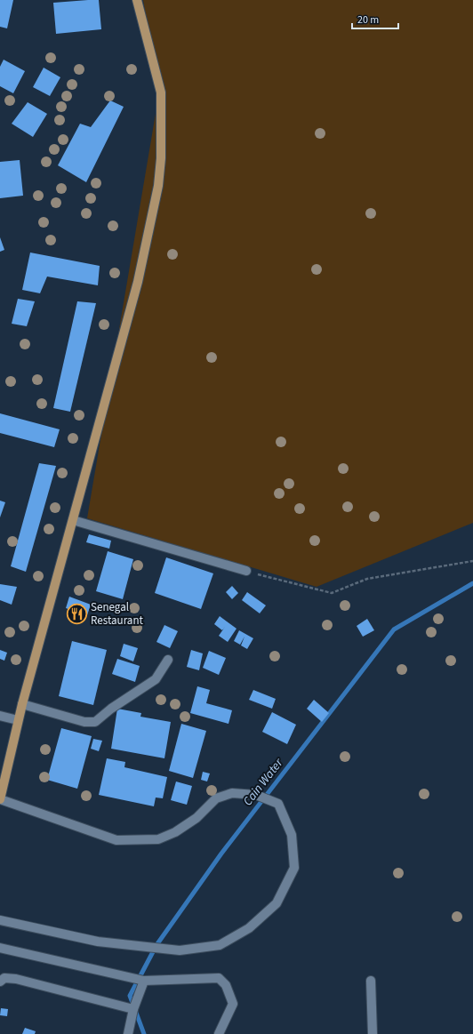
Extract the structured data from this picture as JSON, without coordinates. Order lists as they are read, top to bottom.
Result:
{
  "water": ["Cain Water"],
  "places": {
    "restaurant": ["Senegal Restaurant"]
  },
  "scale_bar": "20 m"
}
